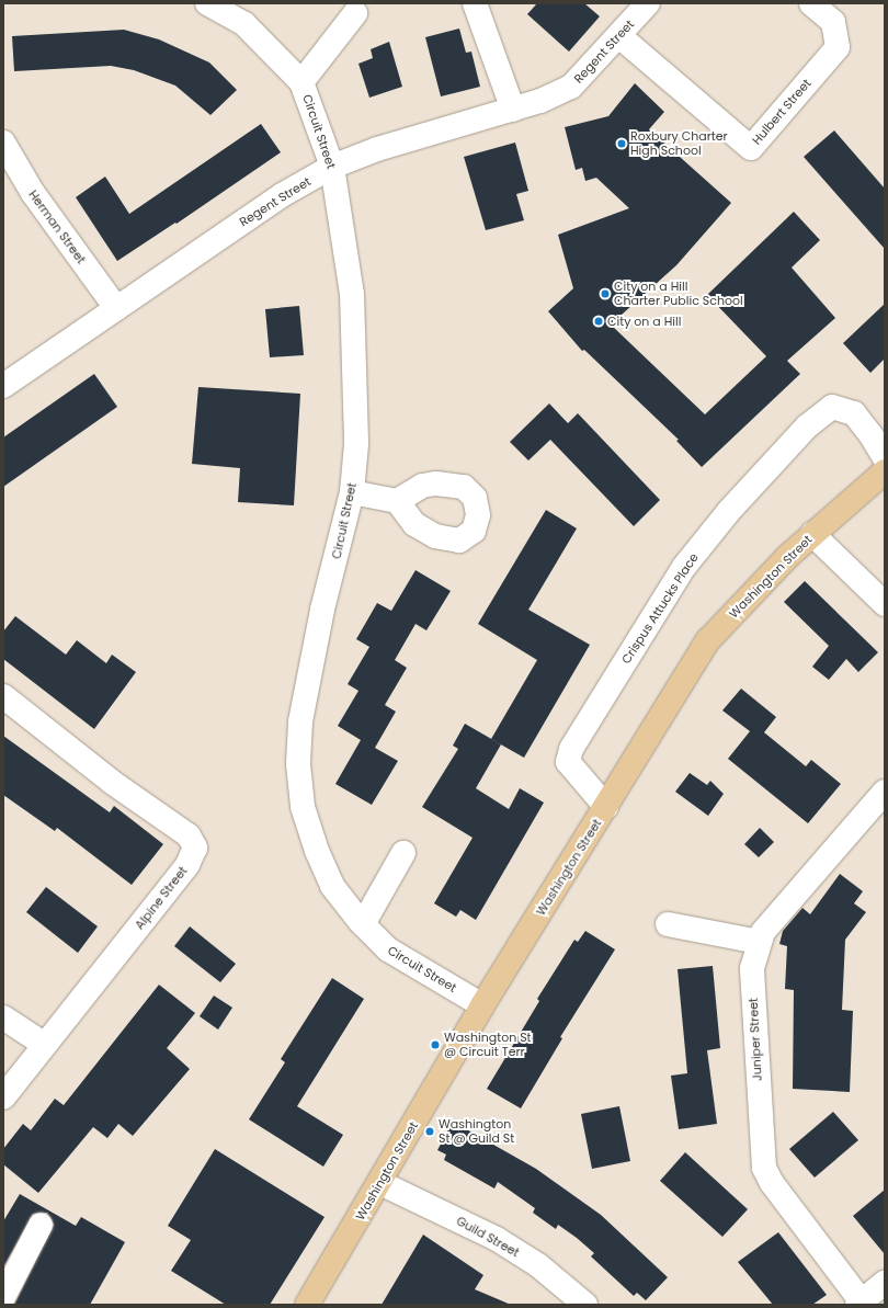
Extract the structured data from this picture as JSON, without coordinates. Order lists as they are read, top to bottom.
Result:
{
  "streets": {
    "main road": ["Washington Street"],
    "street": [
      "Regent Street",
      "Hulbert Street",
      "Circuit Street",
      "Herman Street",
      "Crispus Attucks Place",
      "Alpine Street",
      "Juniper Street",
      "Guild Street"
    ]
  },
  "crossings": [
    ["Regent Street", "Hulbert Street"],
    ["Regent Street", "Circuit Street"],
    ["Regent Street", "Herman Street"],
    ["Circuit Street", "Washington Street"],
    ["Washington Street", "Crispus Attucks Place"],
    ["Washington Street", "Guild Street"]
  ],
  "places": [
    "Roxbury Charter High School",
    "City on a Hill Charter Public School",
    "City on a Hill",
    "Washington St @ Circuit Terr",
    "Washington St @ Guild St"
  ]
}
